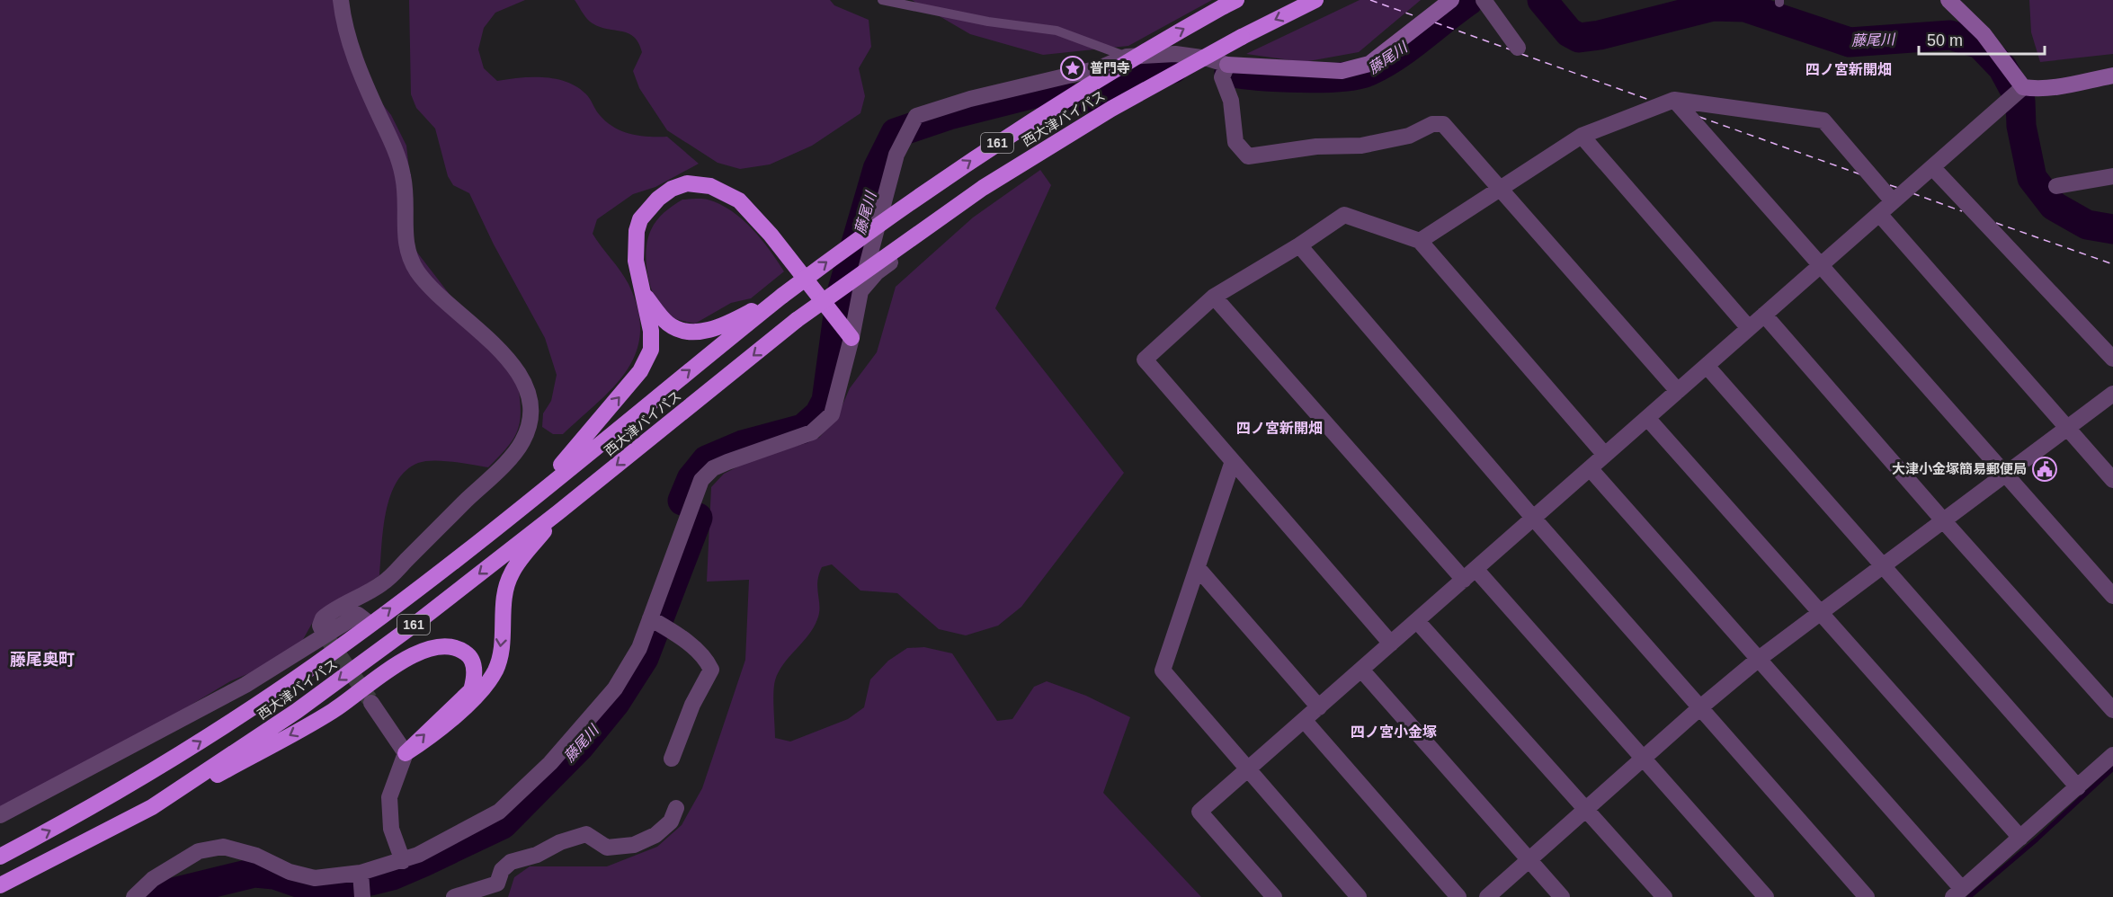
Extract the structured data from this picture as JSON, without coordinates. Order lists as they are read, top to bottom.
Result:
{
  "streets": {
    "highway": ["西大津バイパス", "161"]
  },
  "districts": [
    "四ノ宮新開畑",
    "四ノ宮新開畑",
    "藤尾奥町",
    "四ノ宮小金塚"
  ],
  "water": ["藤尾川"],
  "places": {
    "place": ["普門寺"],
    "public building": ["大津小金塚簡易郵便局"]
  },
  "scale_bar": "50 m"
}
